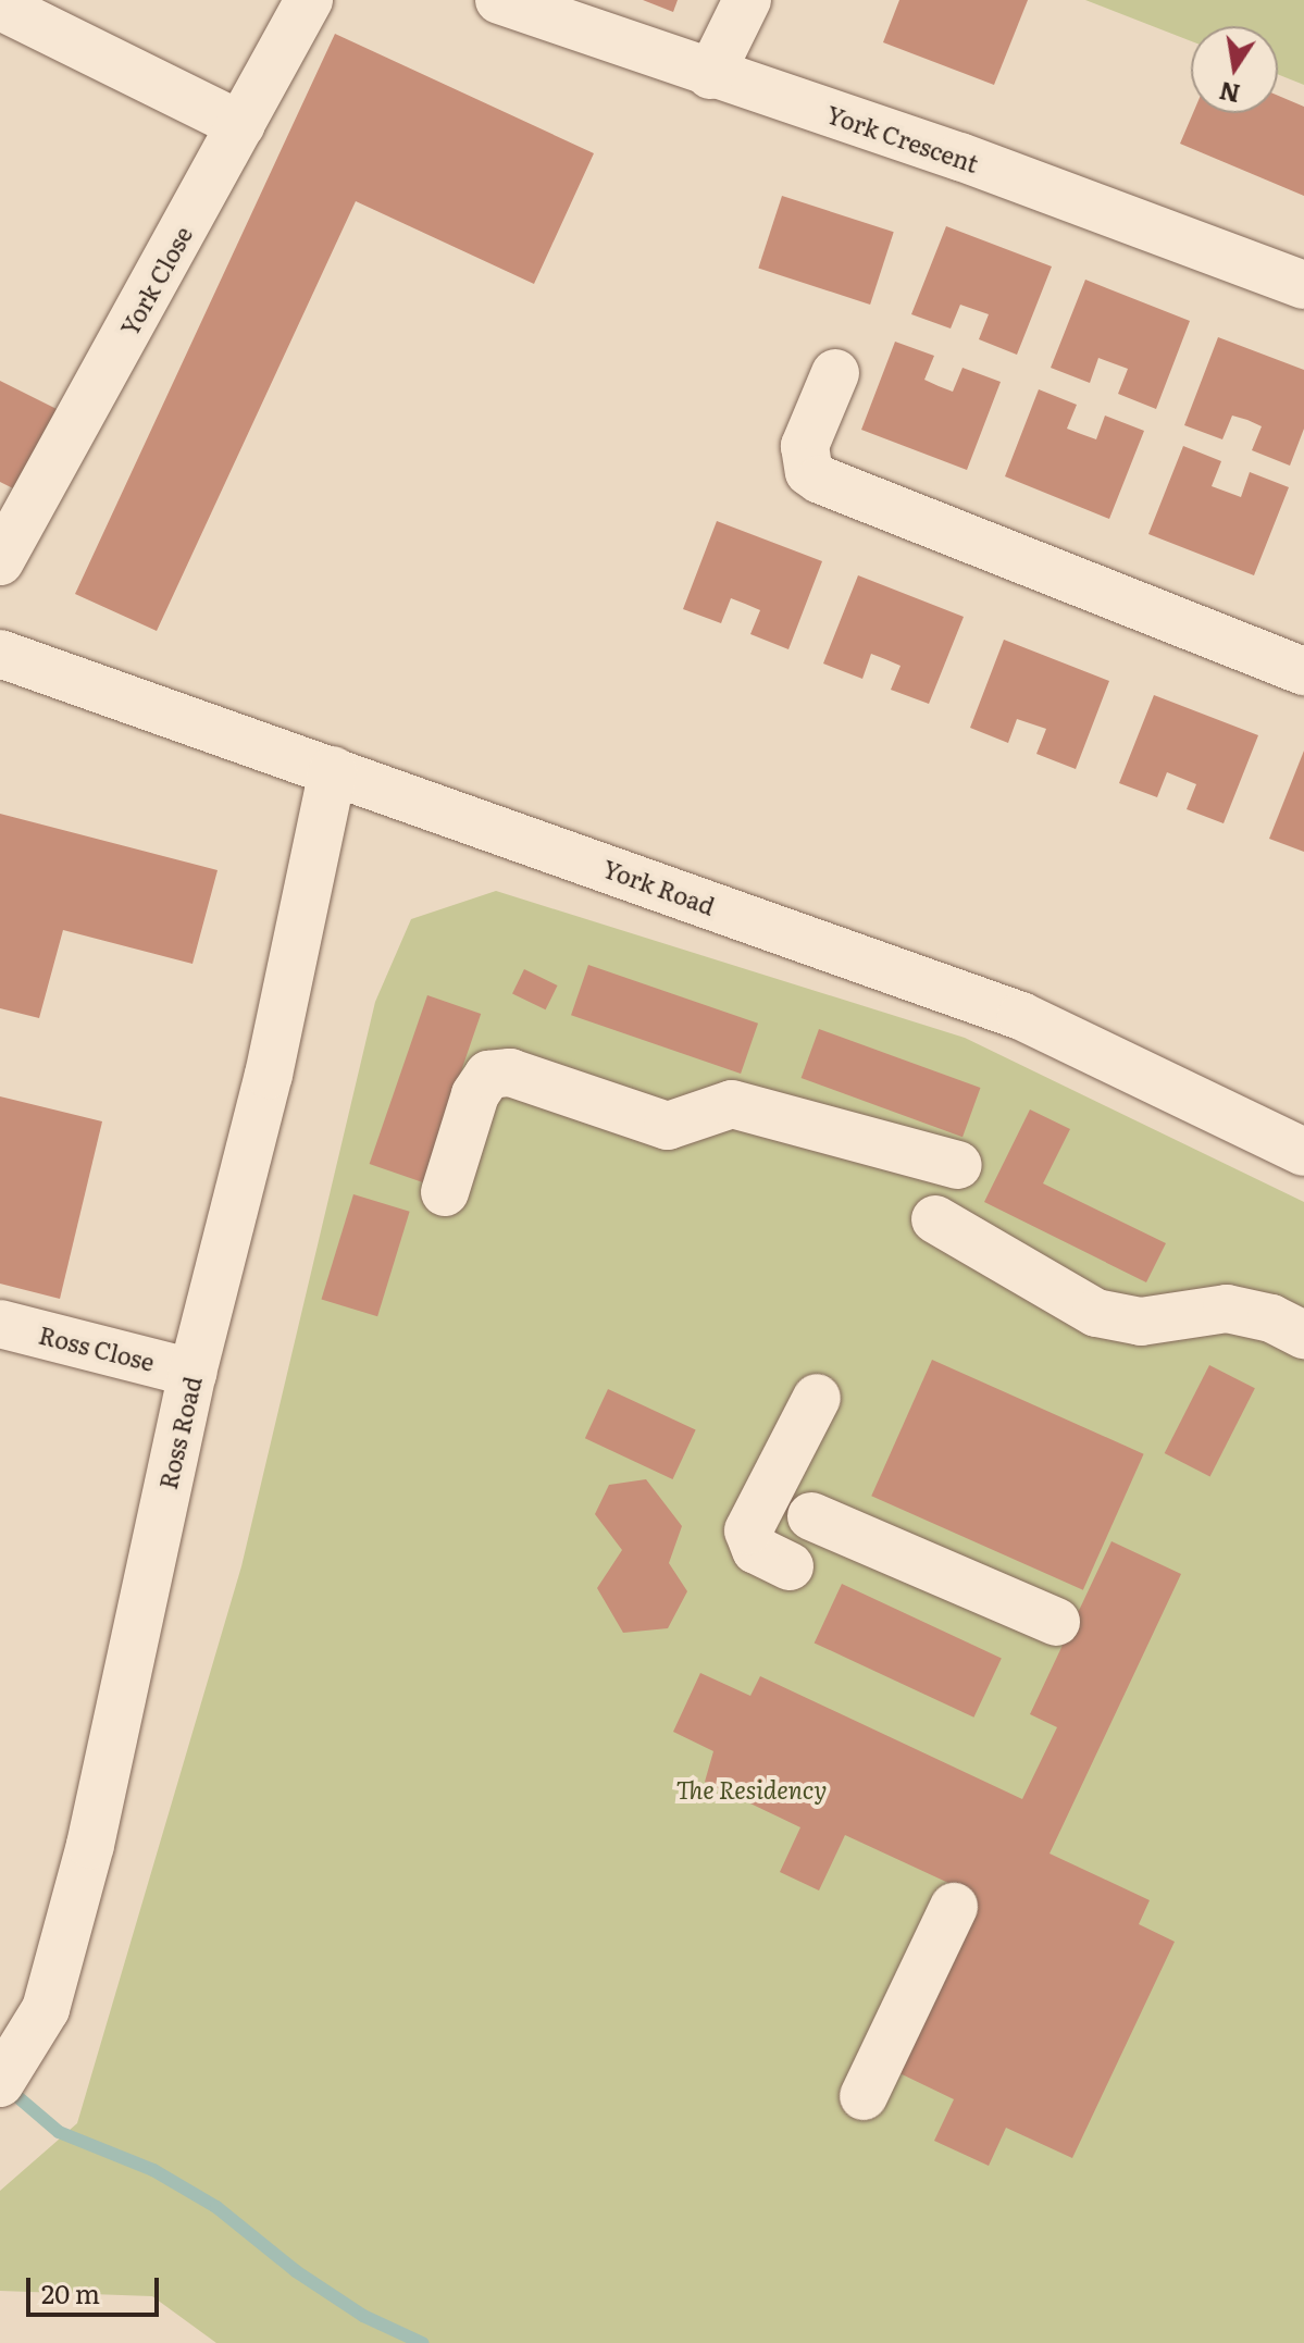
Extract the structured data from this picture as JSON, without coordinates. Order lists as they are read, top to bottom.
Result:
{
  "streets": {
    "street": [
      "York Crescent",
      "York Close",
      "York Road",
      "Ross Close",
      "Ross Road"
    ]
  },
  "crossings": [
    ["York Road", "Ross Road"],
    ["Ross Close", "Ross Road"]
  ],
  "parks": ["The Residency"],
  "scale_bar": "20 m",
  "north": "bottom"
}
